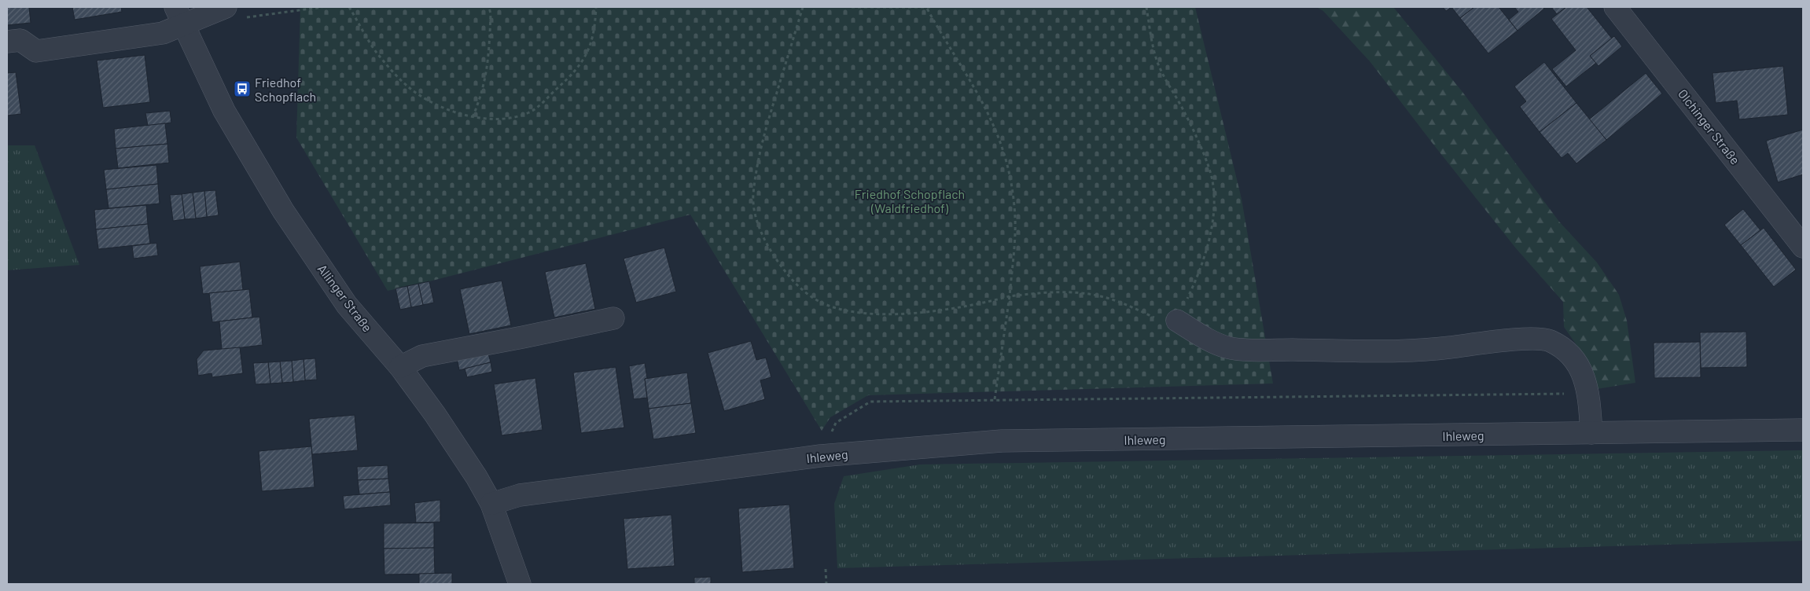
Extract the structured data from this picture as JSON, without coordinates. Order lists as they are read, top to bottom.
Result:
{
  "streets": {
    "street": ["Olchinger Straße", "Allinger Straße", "Ihleweg"]
  },
  "crossings": [
    ["Allinger Straße", "Ihleweg"]
  ],
  "parks": ["Friedhof Schopflach (Waldfriedhof)"],
  "places": {
    "bus stop": ["Friedhof Schopflach"]
  }
}
